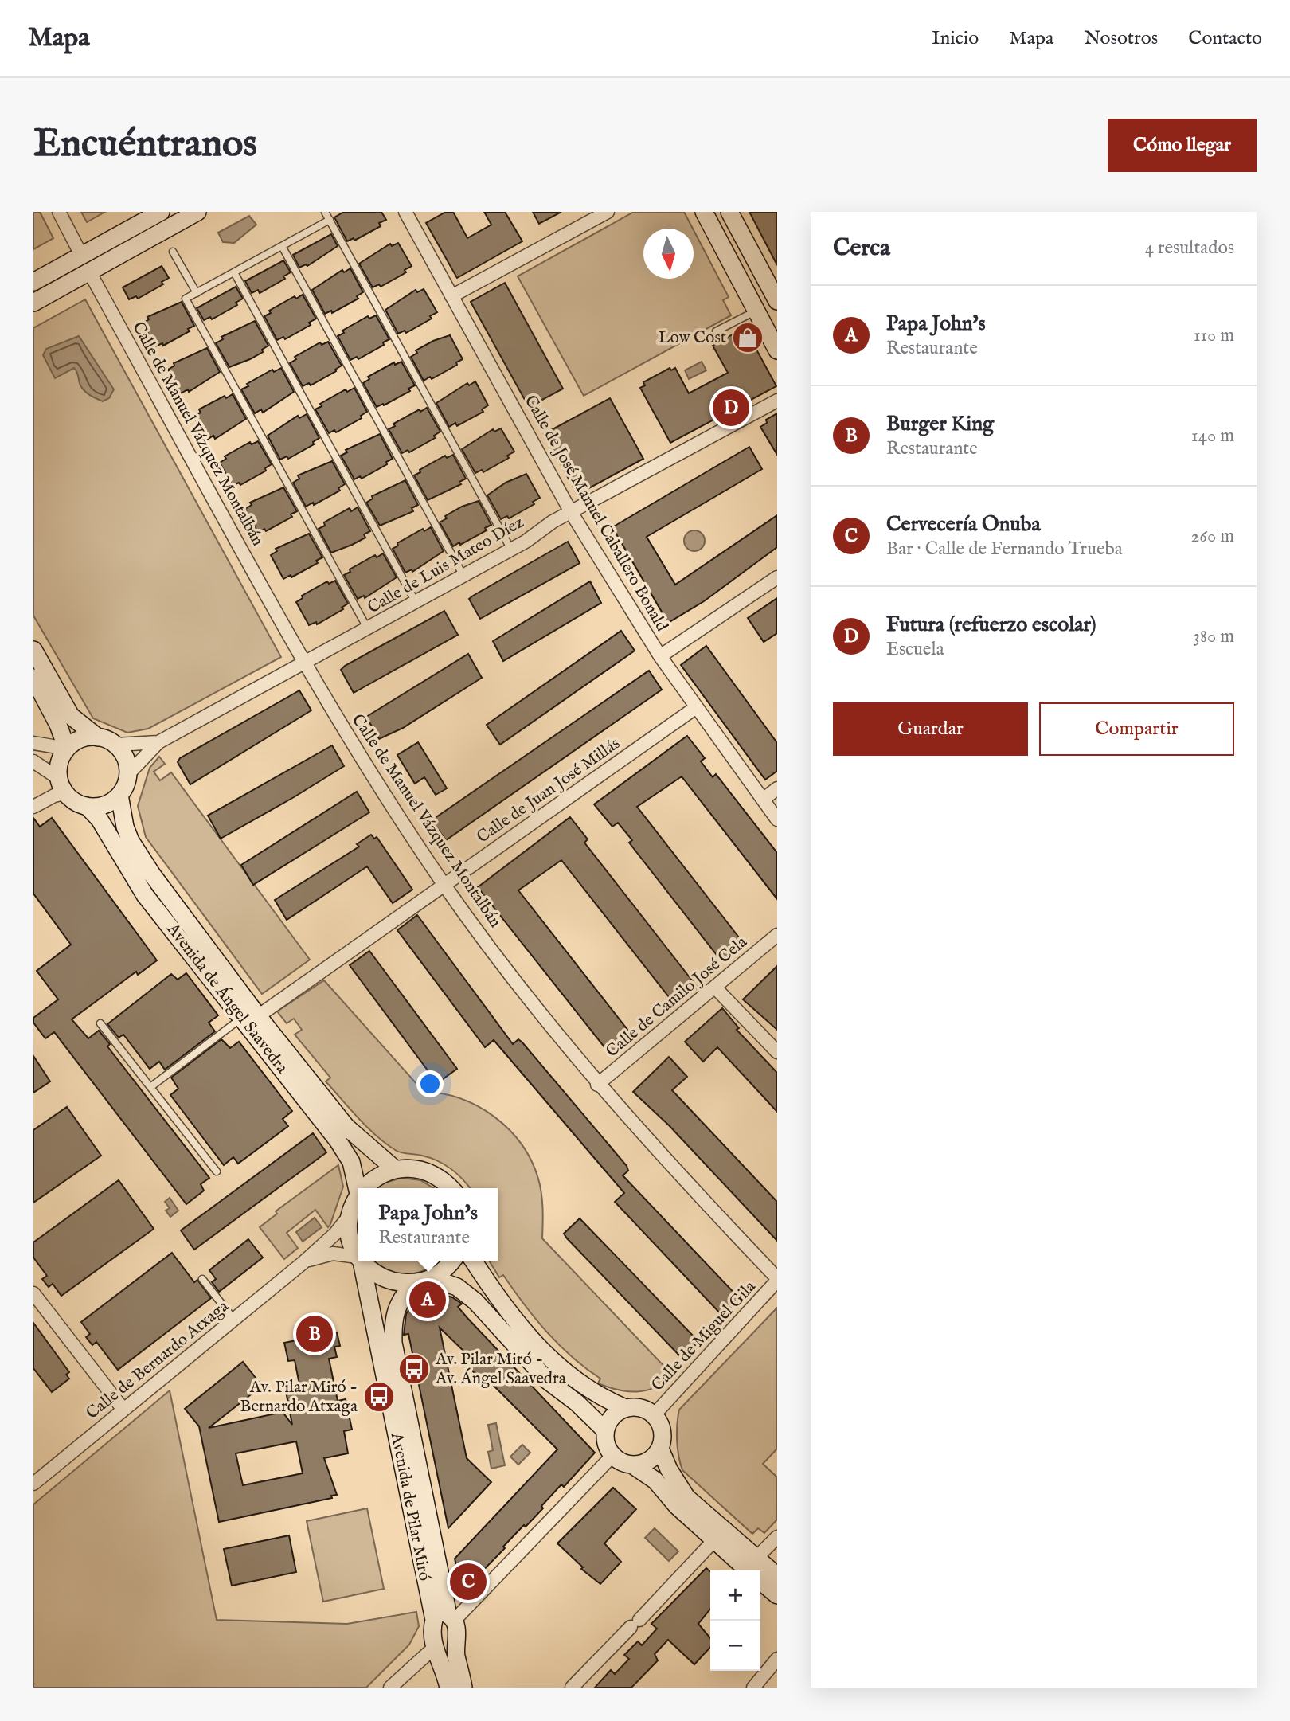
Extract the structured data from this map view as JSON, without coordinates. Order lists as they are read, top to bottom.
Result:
{
  "streets": {
    "street": [
      "Calle de Manuel Vázquez Montalbán",
      "Calle de José Manuel Caballero Bonald",
      "Calle de Luis Mateo Díez",
      "Calle de Juan José Millás",
      "Calle de Camilo José Cela",
      "Avenida de Ángel Saavedra",
      "Calle de Miguel Gila",
      "Calle de Bernardo Atxaga",
      "Avenida de Pilar Miró"
    ]
  },
  "crossings": [
    ["Calle de Manuel Vázquez Montalbán", "Calle de Luis Mateo Díez"],
    ["Calle de Manuel Vázquez Montalbán", "Calle de Juan José Millás"],
    ["Calle de Manuel Vázquez Montalbán", "Calle de Camilo José Cela"],
    ["Calle de Manuel Vázquez Montalbán", "Calle de Miguel Gila"],
    ["Calle de José Manuel Caballero Bonald", "Calle de Luis Mateo Díez"],
    ["Calle de José Manuel Caballero Bonald", "Calle de Juan José Millás"],
    ["Calle de Luis Mateo Díez", "Avenida de Ángel Saavedra"],
    ["Calle de Juan José Millás", "Avenida de Ángel Saavedra"],
    ["Calle de Bernardo Atxaga", "Avenida de Pilar Miró"]
  ],
  "places": {
    "shop": ["Low Cost"],
    "bus stop": ["Av. Pilar Miró - Av. Ángel Saavedra", "Av. Pilar Miró - Bernardo Atxaga"]
  },
  "north": "bottom",
  "page": {
    "header": "Mapa",
    "nav": [
      "Inicio",
      "Mapa",
      "Nosotros",
      "Contacto"
    ],
    "buttons": [
      "Cómo llegar",
      ["Guardar", "Compartir"]
    ],
    "title": "Encuéntranos",
    "heading": ["Cerca", "4 resultados"],
    "list": [
      {
        "mark": "A",
        "name": "Papa John's",
        "note": "Restaurante",
        "value": "110 m"
      },
      {
        "mark": "B",
        "name": "Burger King",
        "note": "Restaurante",
        "value": "140 m"
      },
      {
        "mark": "C",
        "name": "Cervecería Onuba",
        "note": "Bar · Calle de Fernando Trueba",
        "value": "260 m"
      },
      {
        "mark": "D",
        "name": "Futura (refuerzo escolar)",
        "note": "Escuela",
        "value": "380 m"
      }
    ],
    "pins": [
      "D",
      "A",
      "B",
      "C"
    ],
    "popup": ["Papa John's", "Restaurante"],
    "map_buttons": ["+", "−"]
  }
}
